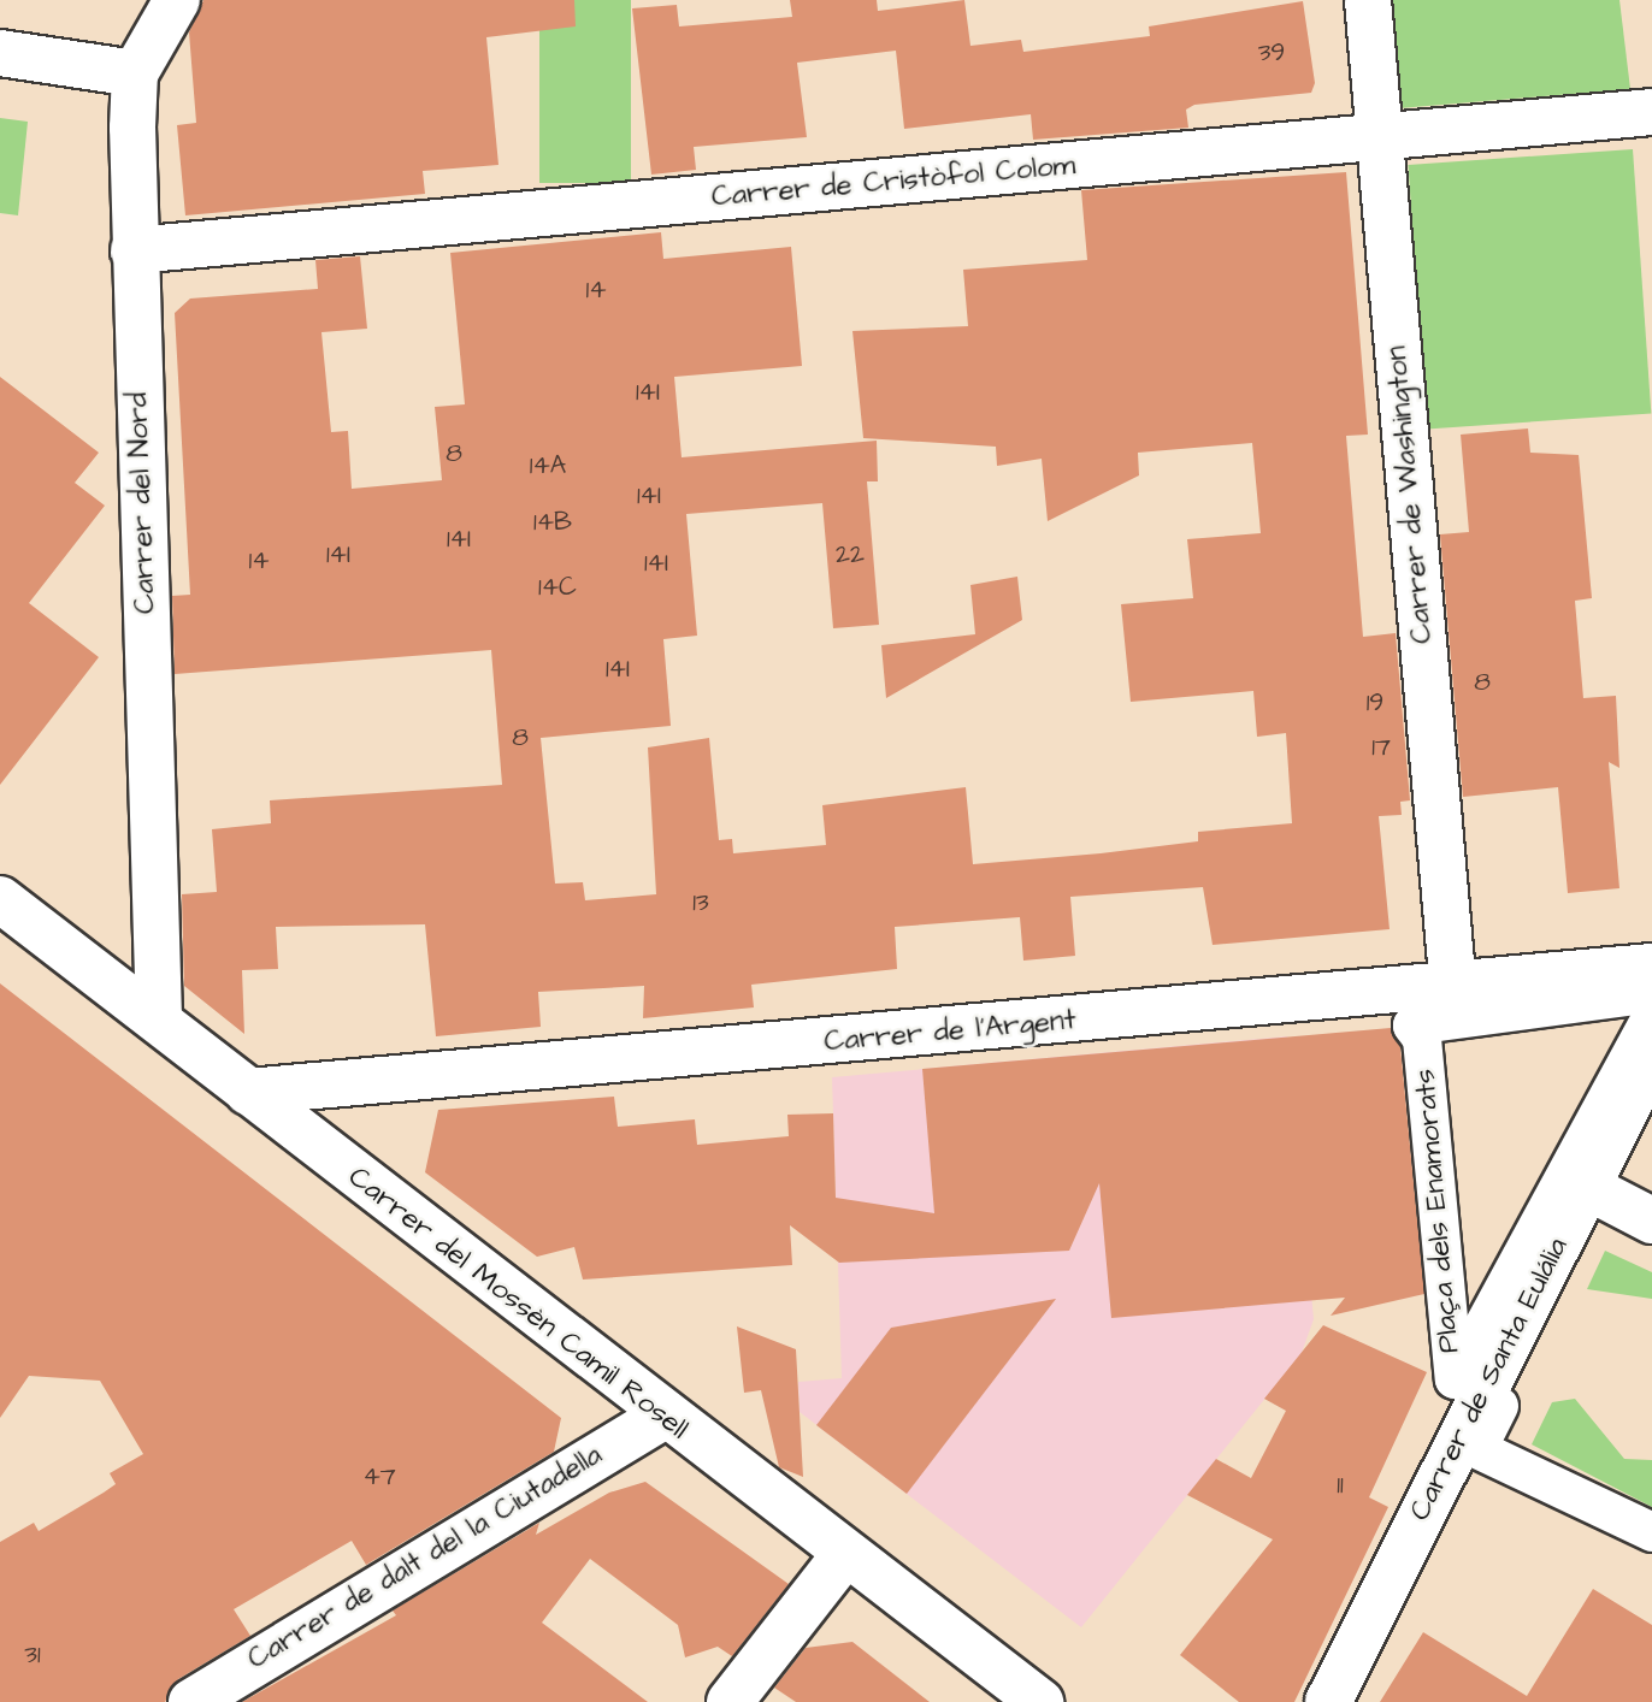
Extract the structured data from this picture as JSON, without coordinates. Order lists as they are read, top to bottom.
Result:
{
  "streets": {
    "street": [
      "Carrer de Cristòfol Colom",
      "Carrer de Washington",
      "Carrer del Nord",
      "Carrer de l'Argent",
      "Plaça dels Enamorats",
      "Carrer del Mossèn Camil Rosell",
      "Carrer de Santa Eulália",
      "Carrer de dalt del la Ciutadella"
    ]
  },
  "crossings": [
    ["Carrer de Cristòfol Colom", "Carrer de Washington"],
    ["Carrer de Cristòfol Colom", "Carrer del Nord"],
    ["Carrer de Washington", "Carrer de l'Argent"],
    ["Carrer del Nord", "Carrer del Mossèn Camil Rosell"],
    ["Carrer de l'Argent", "Carrer del Mossèn Camil Rosell"],
    ["Carrer del Mossèn Camil Rosell", "Carrer de dalt del la Ciutadella"]
  ],
  "house_numbers": [
    "39",
    "14",
    "14I",
    "8",
    "14A",
    "14I",
    "14B",
    "14I",
    "14I",
    "22",
    "14",
    "14I",
    "14C",
    "14I",
    "8",
    "19",
    "8",
    "17",
    "13",
    "47",
    "11",
    "31"
  ]
}
